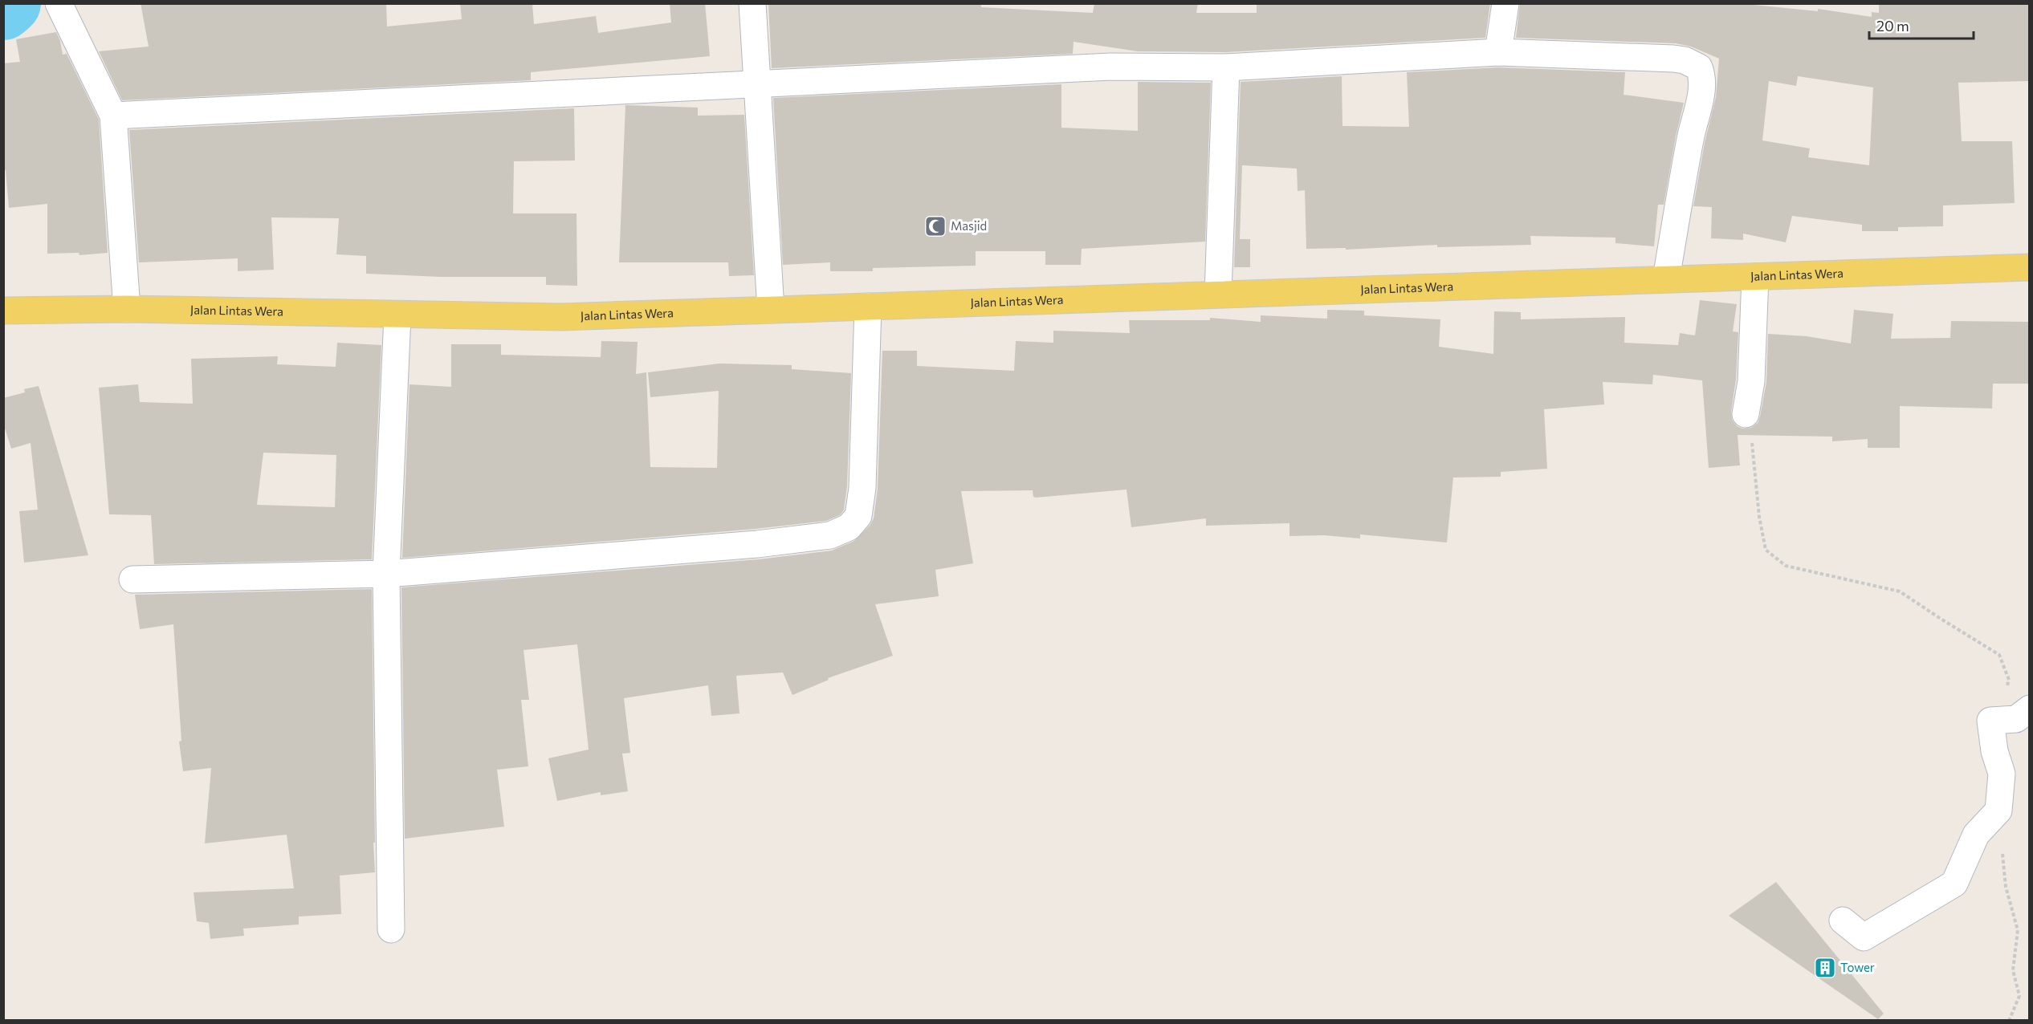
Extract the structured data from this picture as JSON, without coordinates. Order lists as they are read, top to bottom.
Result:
{
  "streets": {
    "main road": ["Jalan Lintas Wera"]
  },
  "places": {
    "mosque": ["Masjid"],
    "building": ["Tower"]
  },
  "scale_bar": "20 m"
}
